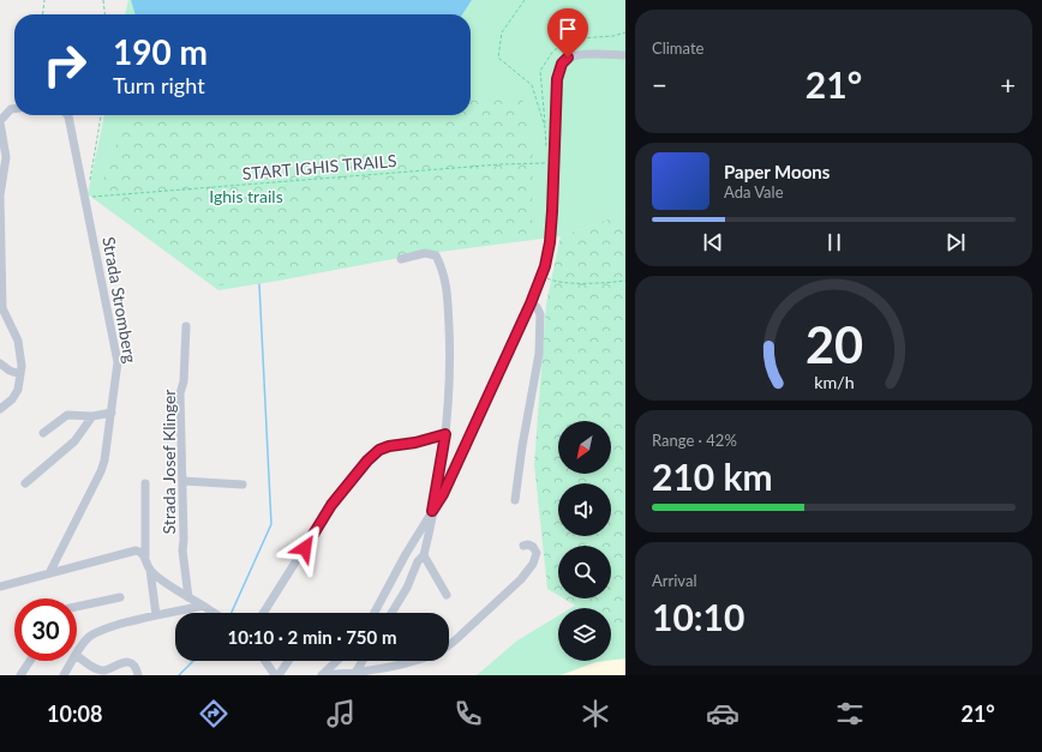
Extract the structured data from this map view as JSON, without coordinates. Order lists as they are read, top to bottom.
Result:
{
  "streets": {
    "street": ["Strada Stromberg", "Strada Josef Klinger"],
    "path": ["START IGHIS TRAILS"]
  },
  "parks": ["Ighis trails"],
  "north": "bottom left",
  "page": {
    "tile": [
      "Climate",
      ["Range · 42%", "210 km"],
      ["Arrival", "10:10"]
    ],
    "turn": ["190 m", "Turn right"],
    "heat": ["−", "21°", "+"],
    "song": ["Paper Moons", "Ada Vale"],
    "limit": "30",
    "trip": "10:10 · 2 min · 750 m",
    "tabs": ["10:08", "21°"],
    "gauge": ["20", "km/h"]
  }
}
